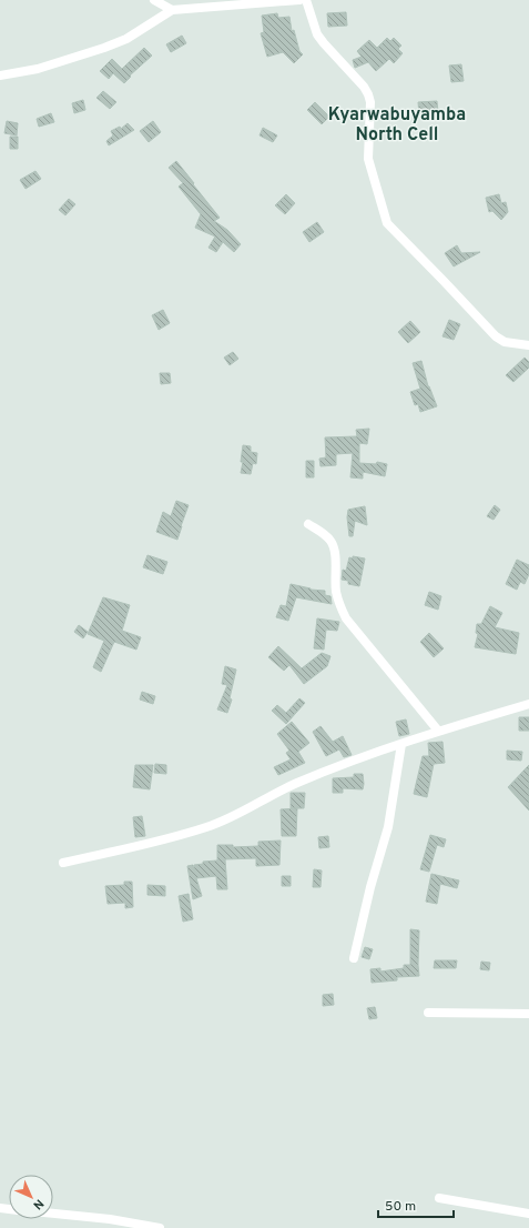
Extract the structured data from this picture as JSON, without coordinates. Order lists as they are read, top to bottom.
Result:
{
  "districts": ["Kyarwabuyamba North Cell"],
  "scale_bar": "50 m",
  "north": "bottom right"
}
